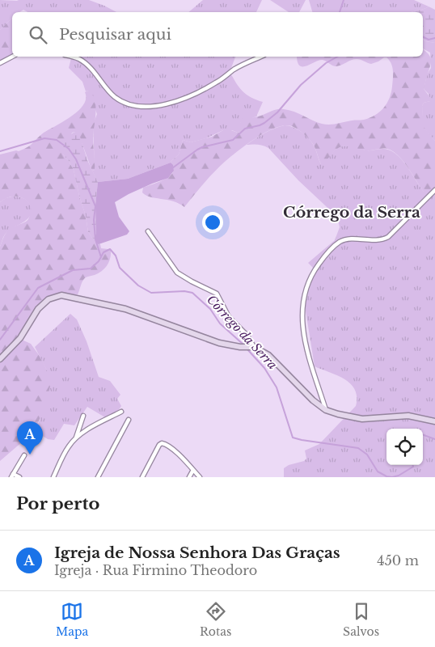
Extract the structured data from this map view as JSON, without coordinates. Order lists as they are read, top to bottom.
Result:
{
  "districts": ["Córrego da Serra"],
  "water": ["Córrego da Serra"],
  "page": {
    "search": "Pesquisar aqui",
    "pins": "A",
    "heading": "Por perto",
    "list": [
      {
        "mark": "A",
        "name": "Igreja de Nossa Senhora Das Graças",
        "note": "Igreja · Rua Firmino Theodoro",
        "value": "450 m"
      }
    ],
    "nav": ["Mapa", "Rotas", "Salvos"]
  }
}
